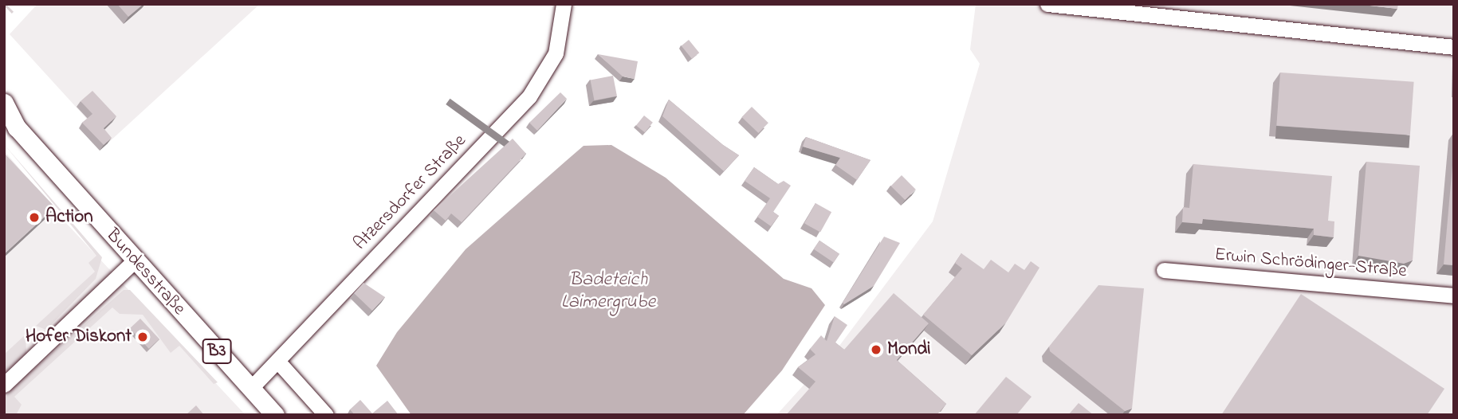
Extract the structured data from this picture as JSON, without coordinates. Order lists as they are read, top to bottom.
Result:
{
  "streets": {
    "main road": ["Bundesstraße", "B3"],
    "street": ["Atzersdorfer Straße", "Erwin Schrödinger-Straße"]
  },
  "crossings": [
    ["Atzersdorfer Straße", "Bundesstraße"],
    ["Bundesstraße", "B3"]
  ],
  "water": ["Badeteich Laimergrube"],
  "places": ["Action", "Hofer Diskont", "Mondi"]
}
